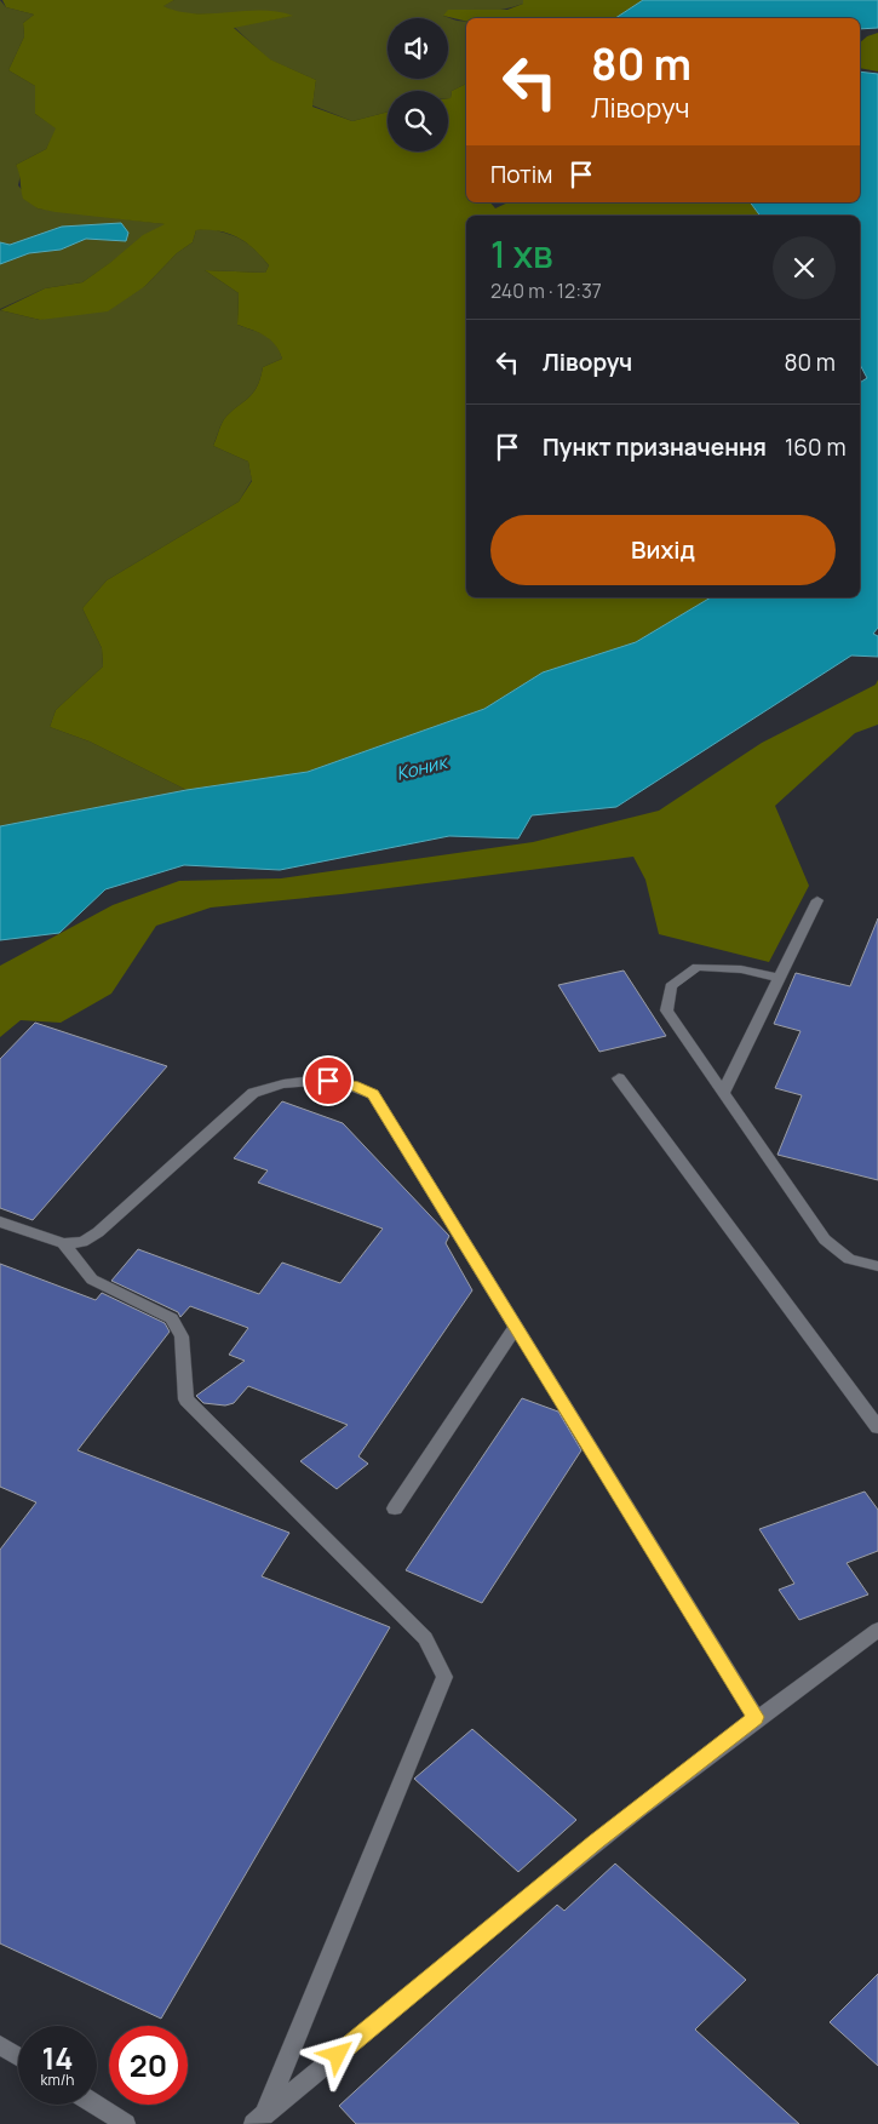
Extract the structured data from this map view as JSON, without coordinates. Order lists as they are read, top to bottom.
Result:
{
  "water": ["Коник"],
  "page": {
    "turn": ["80 m", "Ліворуч"],
    "then": "Потім",
    "heading": ["1 хв", "240 m · 12:37"],
    "list": [
      {
        "name": "Ліворуч",
        "value": "80 m"
      },
      {
        "name": "Пункт призначення",
        "value": "160 m"
      }
    ],
    "buttons": "Вихід",
    "speed": "14 km/h",
    "limit": "20"
  }
}
